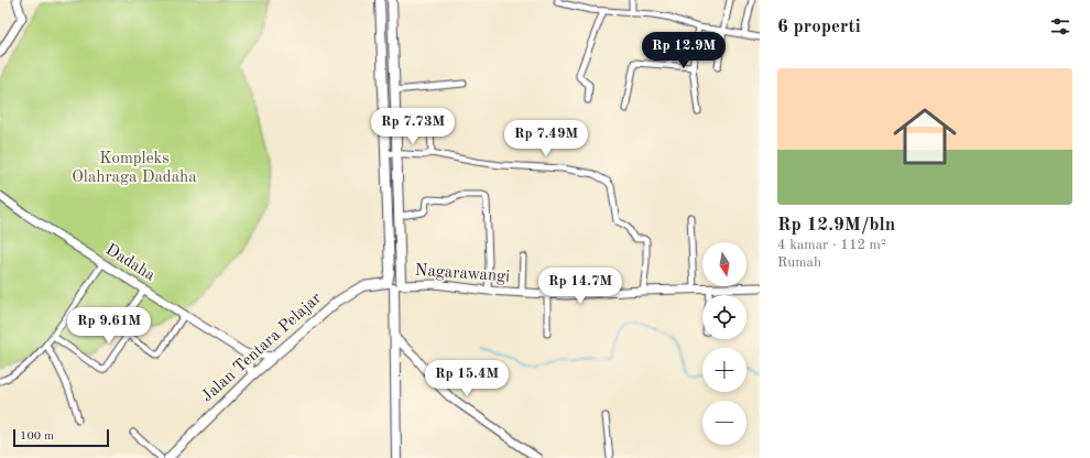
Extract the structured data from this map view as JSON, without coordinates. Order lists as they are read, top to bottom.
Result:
{
  "streets": {
    "main road": ["Jalan Tentara Pelajar"],
    "street": ["Dadaha", "Nagarawangi"]
  },
  "crossings": [
    ["Dadaha", "Jalan Tentara Pelajar"],
    ["Nagarawangi", "Jalan Tentara Pelajar"]
  ],
  "parks": ["Kompleks Olahraga Dadaha"],
  "scale_bar": "100 m",
  "north": "bottom",
  "page": {
    "heading": "6 properti",
    "price": [
      "Rp 12.9M",
      "Rp 7.73M",
      "Rp 7.49M",
      "Rp 14.7M",
      "Rp 9.61M",
      "Rp 15.4M"
    ],
    "list": [
      {
        "name": "Rp 12.9M/bln",
        "note": "4 kamar · 112 m² · Rumah"
      }
    ],
    "map_buttons": ["+", "−"],
    "scale": "100 m"
  }
}
